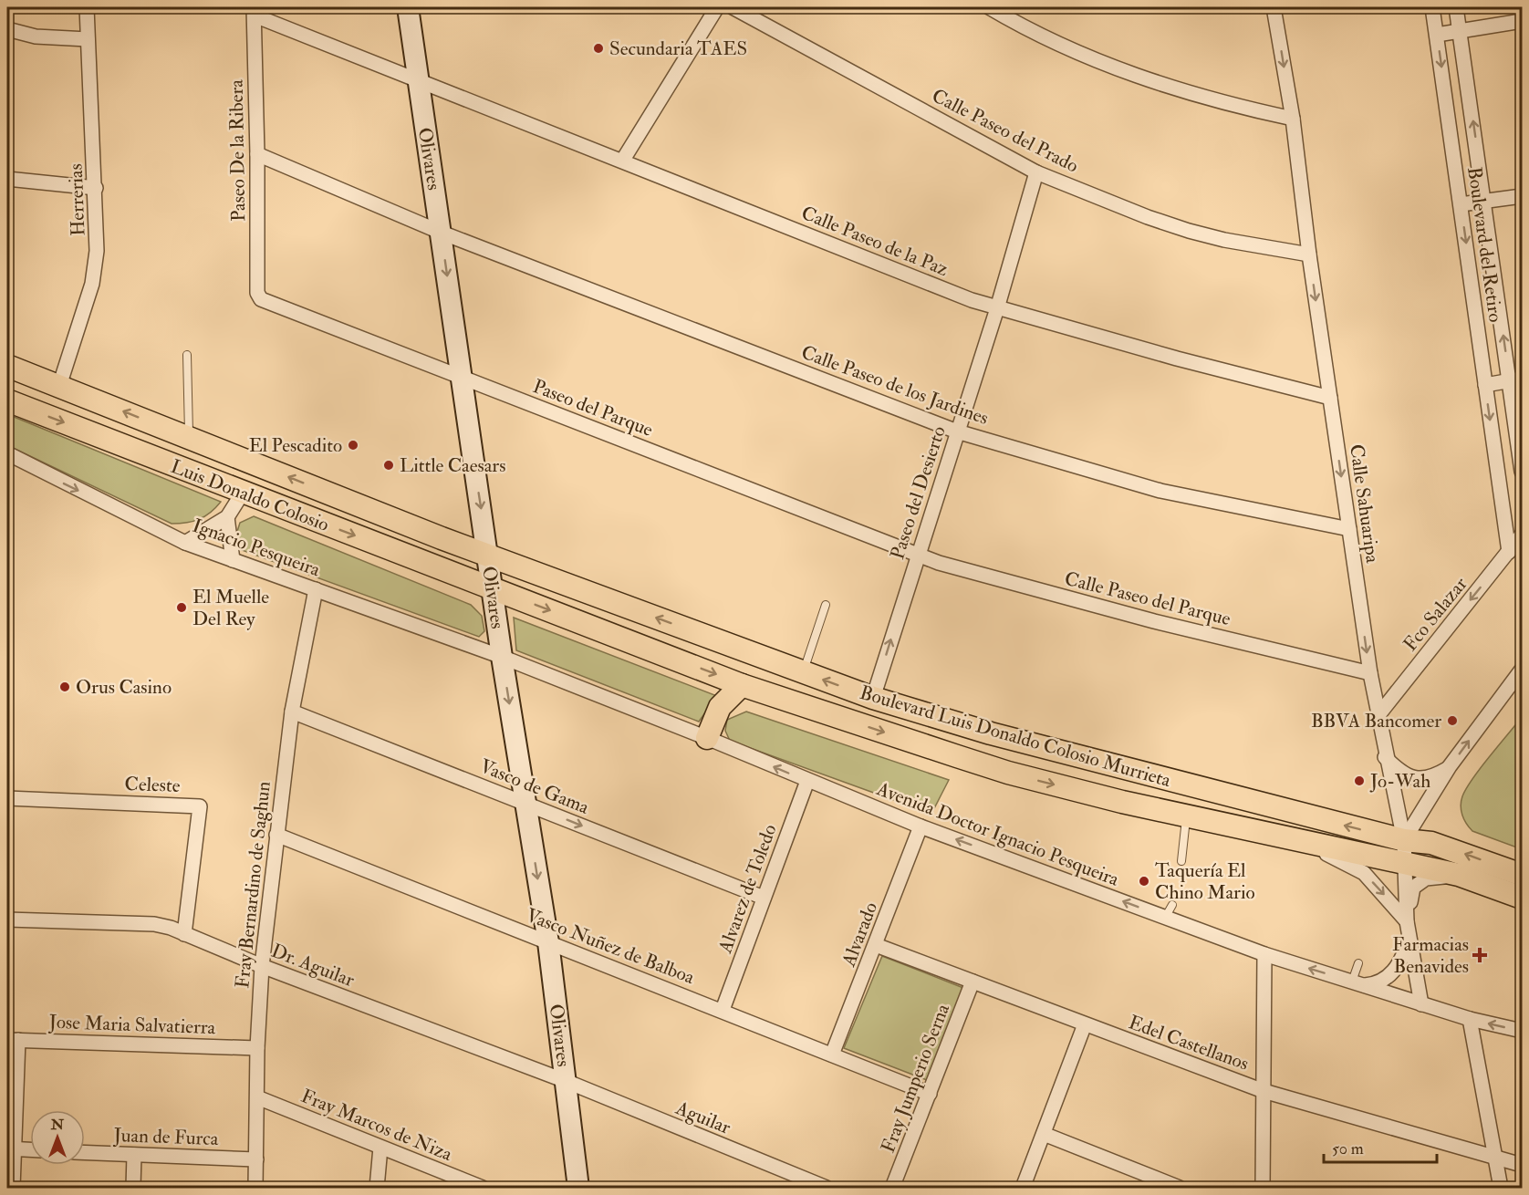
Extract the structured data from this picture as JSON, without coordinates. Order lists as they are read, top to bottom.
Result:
{
  "streets": {
    "main road": ["Olivares", "Luis Donaldo Colosio", "Boulevard Luis Donaldo Colosio Murrieta"],
    "street": [
      "Calle Paseo del Prado",
      "Paseo De la Ribera",
      "Herrerias",
      "Calle Paseo de la Paz",
      "Boulevard del Retiro",
      "Calle Paseo de los Jardines",
      "Paseo del Parque",
      "Paseo del Desierto",
      "Calle Sahuaripa",
      "Ignacio Pesqueira",
      "Calle Paseo del Parque",
      "Fco Salazar",
      "Celeste",
      "Vasco de Gama",
      "Avenida Doctor Ignacio Pesqueira",
      "Fray Bernardino de Saghun",
      "Alvarez de Toledo",
      "Alvarado",
      "Vasco Nuñez de Balboa",
      "Dr. Aguilar",
      "Jose Maria Salvatierra",
      "Edel Castellanos",
      "Fray Jumperio Serna",
      "Aguilar",
      "Fray Marcos de Niza",
      "Juan de Furca"
    ]
  },
  "crossings": [
    ["Calle Paseo del Prado", "Paseo del Desierto"],
    ["Calle Paseo del Prado", "Calle Sahuaripa"],
    ["Paseo De la Ribera", "Calle Paseo de la Paz"],
    ["Paseo De la Ribera", "Calle Paseo de los Jardines"],
    ["Paseo De la Ribera", "Paseo del Parque"],
    ["Olivares", "Calle Paseo de la Paz"],
    ["Olivares", "Calle Paseo de los Jardines"],
    ["Olivares", "Paseo del Parque"],
    ["Olivares", "Luis Donaldo Colosio"],
    ["Olivares", "Ignacio Pesqueira"],
    ["Olivares", "Boulevard Luis Donaldo Colosio Murrieta"],
    ["Olivares", "Vasco de Gama"],
    ["Olivares", "Avenida Doctor Ignacio Pesqueira"],
    ["Olivares", "Vasco Nuñez de Balboa"],
    ["Olivares", "Dr. Aguilar"],
    ["Olivares", "Aguilar"],
    ["Herrerias", "Luis Donaldo Colosio"],
    ["Calle Paseo de la Paz", "Paseo del Desierto"],
    ["Calle Paseo de la Paz", "Calle Sahuaripa"],
    ["Boulevard del Retiro", "Fco Salazar"],
    ["Calle Paseo de los Jardines", "Paseo del Desierto"],
    ["Calle Paseo de los Jardines", "Calle Sahuaripa"],
    ["Paseo del Parque", "Paseo del Desierto"],
    ["Paseo del Parque", "Calle Paseo del Parque"],
    ["Paseo del Desierto", "Calle Paseo del Parque"],
    ["Paseo del Desierto", "Boulevard Luis Donaldo Colosio Murrieta"],
    ["Luis Donaldo Colosio", "Boulevard Luis Donaldo Colosio Murrieta"],
    ["Calle Sahuaripa", "Calle Paseo del Parque"],
    ["Calle Sahuaripa", "Fco Salazar"],
    ["Calle Sahuaripa", "Boulevard Luis Donaldo Colosio Murrieta"],
    ["Calle Sahuaripa", "Avenida Doctor Ignacio Pesqueira"],
    ["Ignacio Pesqueira", "Avenida Doctor Ignacio Pesqueira"],
    ["Ignacio Pesqueira", "Fray Bernardino de Saghun"],
    ["Celeste", "Dr. Aguilar"],
    ["Vasco de Gama", "Fray Bernardino de Saghun"],
    ["Vasco de Gama", "Alvarez de Toledo"],
    ["Avenida Doctor Ignacio Pesqueira", "Alvarez de Toledo"],
    ["Avenida Doctor Ignacio Pesqueira", "Alvarado"],
    ["Fray Bernardino de Saghun", "Vasco Nuñez de Balboa"],
    ["Fray Bernardino de Saghun", "Dr. Aguilar"],
    ["Fray Bernardino de Saghun", "Jose Maria Salvatierra"],
    ["Fray Bernardino de Saghun", "Fray Marcos de Niza"],
    ["Fray Bernardino de Saghun", "Juan de Furca"],
    ["Alvarez de Toledo", "Vasco Nuñez de Balboa"],
    ["Alvarado", "Vasco Nuñez de Balboa"],
    ["Alvarado", "Edel Castellanos"],
    ["Vasco Nuñez de Balboa", "Fray Jumperio Serna"],
    ["Dr. Aguilar", "Aguilar"],
    ["Edel Castellanos", "Fray Jumperio Serna"]
  ],
  "one_way": [
    "Olivares",
    "Calle Sahuaripa",
    "Ignacio Pesqueira",
    "Vasco de Gama",
    "Avenida Doctor Ignacio Pesqueira"
  ],
  "places": {
    "other": [
      "Secundaria TAES",
      "El Pescadito",
      "Little Caesars",
      "El Muelle Del Rey",
      "Orus Casino",
      "BBVA Bancomer",
      "Jo-Wah",
      "Taquería El Chino Mario"
    ],
    "health": ["Farmacias Benavides"]
  },
  "scale_bar": "50 m",
  "north": "top"
}
